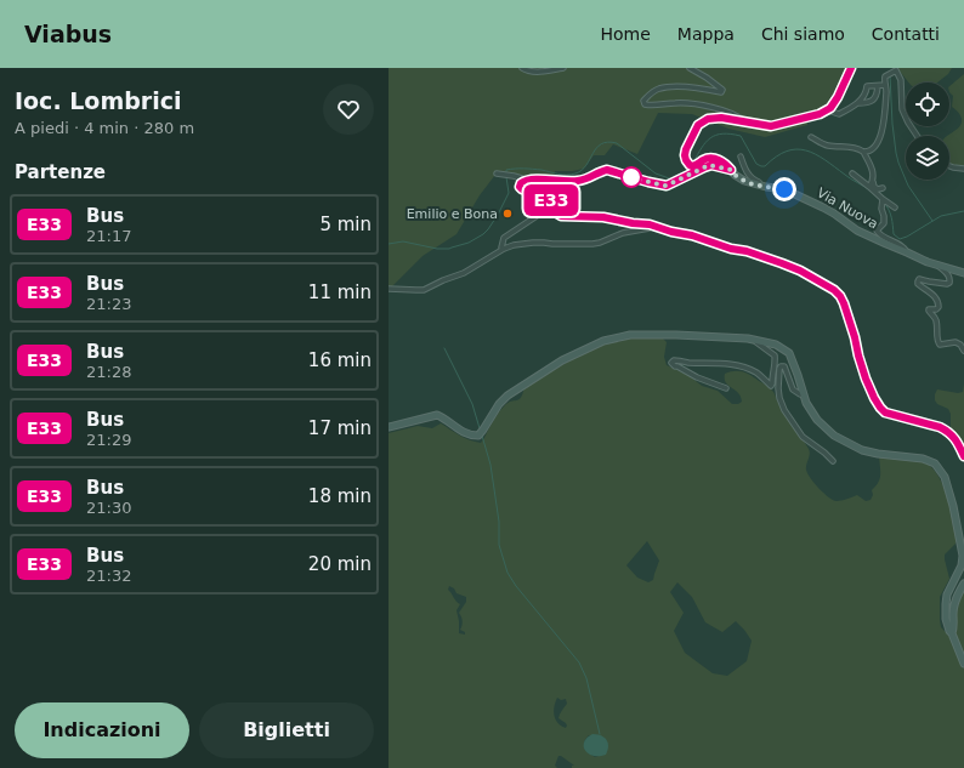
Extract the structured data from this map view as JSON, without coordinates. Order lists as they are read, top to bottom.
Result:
{
  "streets": {
    "street": ["Via Nuova"]
  },
  "places": ["Emilio e Bona"],
  "lines": ["bus line E33"],
  "page": {
    "header": "Viabus",
    "nav": [
      "Home",
      "Mappa",
      "Chi siamo",
      "Contatti"
    ],
    "heading": [
      ["Ioc. Lombrici", "A piedi · 4 min · 280 m"],
      "Partenze"
    ],
    "on_map": "E33",
    "list": [
      {
        "mark": "E33",
        "name": "Bus",
        "note": "21:17",
        "value": "5 min"
      },
      {
        "mark": "E33",
        "name": "Bus",
        "note": "21:23",
        "value": "11 min"
      },
      {
        "mark": "E33",
        "name": "Bus",
        "note": "21:28",
        "value": "16 min"
      },
      {
        "mark": "E33",
        "name": "Bus",
        "note": "21:29",
        "value": "17 min"
      },
      {
        "mark": "E33",
        "name": "Bus",
        "note": "21:30",
        "value": "18 min"
      },
      {
        "mark": "E33",
        "name": "Bus",
        "note": "21:32",
        "value": "20 min"
      }
    ],
    "buttons": ["Indicazioni", "Biglietti"]
  }
}
